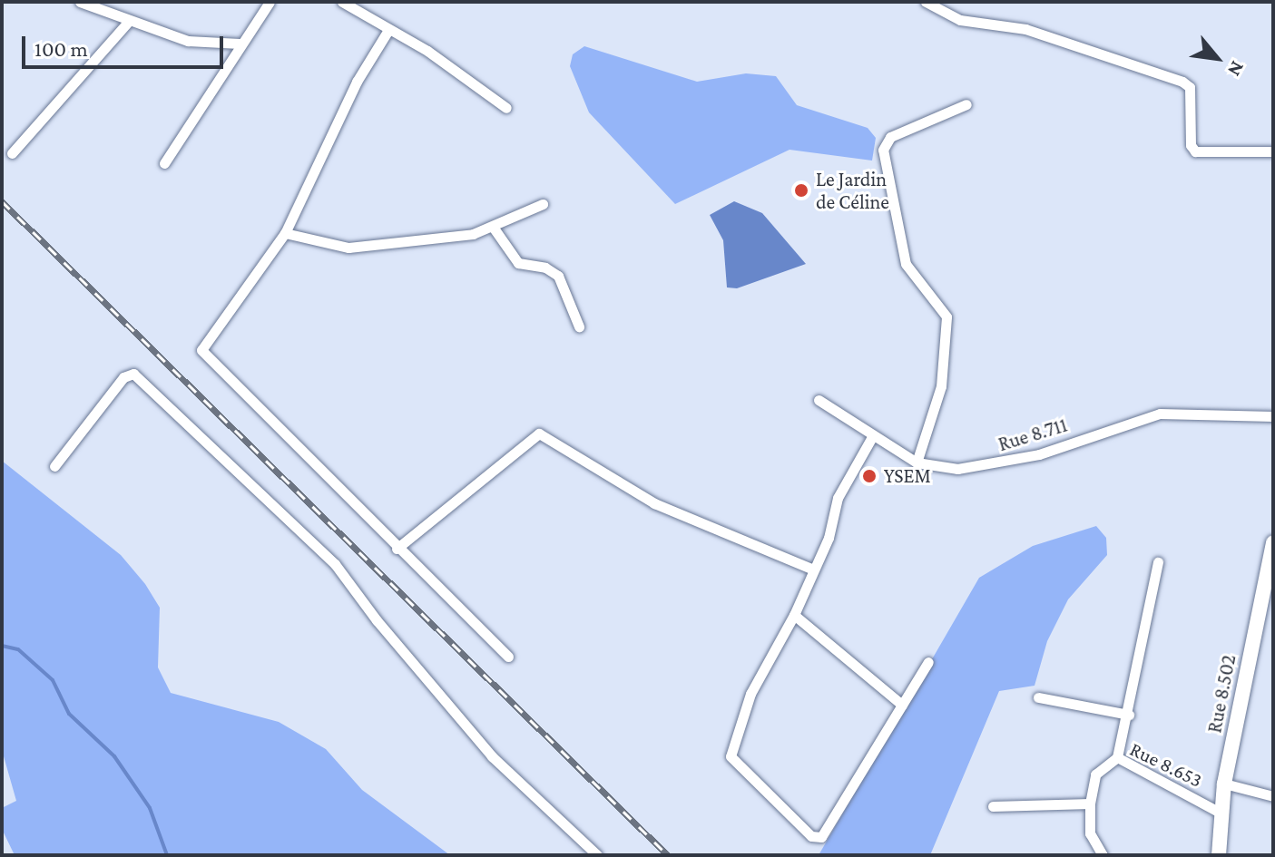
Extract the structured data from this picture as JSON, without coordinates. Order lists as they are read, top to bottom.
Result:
{
  "streets": {
    "main road": ["Rue 8.502"],
    "street": ["Rue 8.711", "Rue 8.653"]
  },
  "crossings": [
    ["Rue 8.502", "Rue 8.653"]
  ],
  "places": ["Le Jardin de Céline", "YSEM"],
  "scale_bar": "100 m",
  "north": "bottom right"
}
